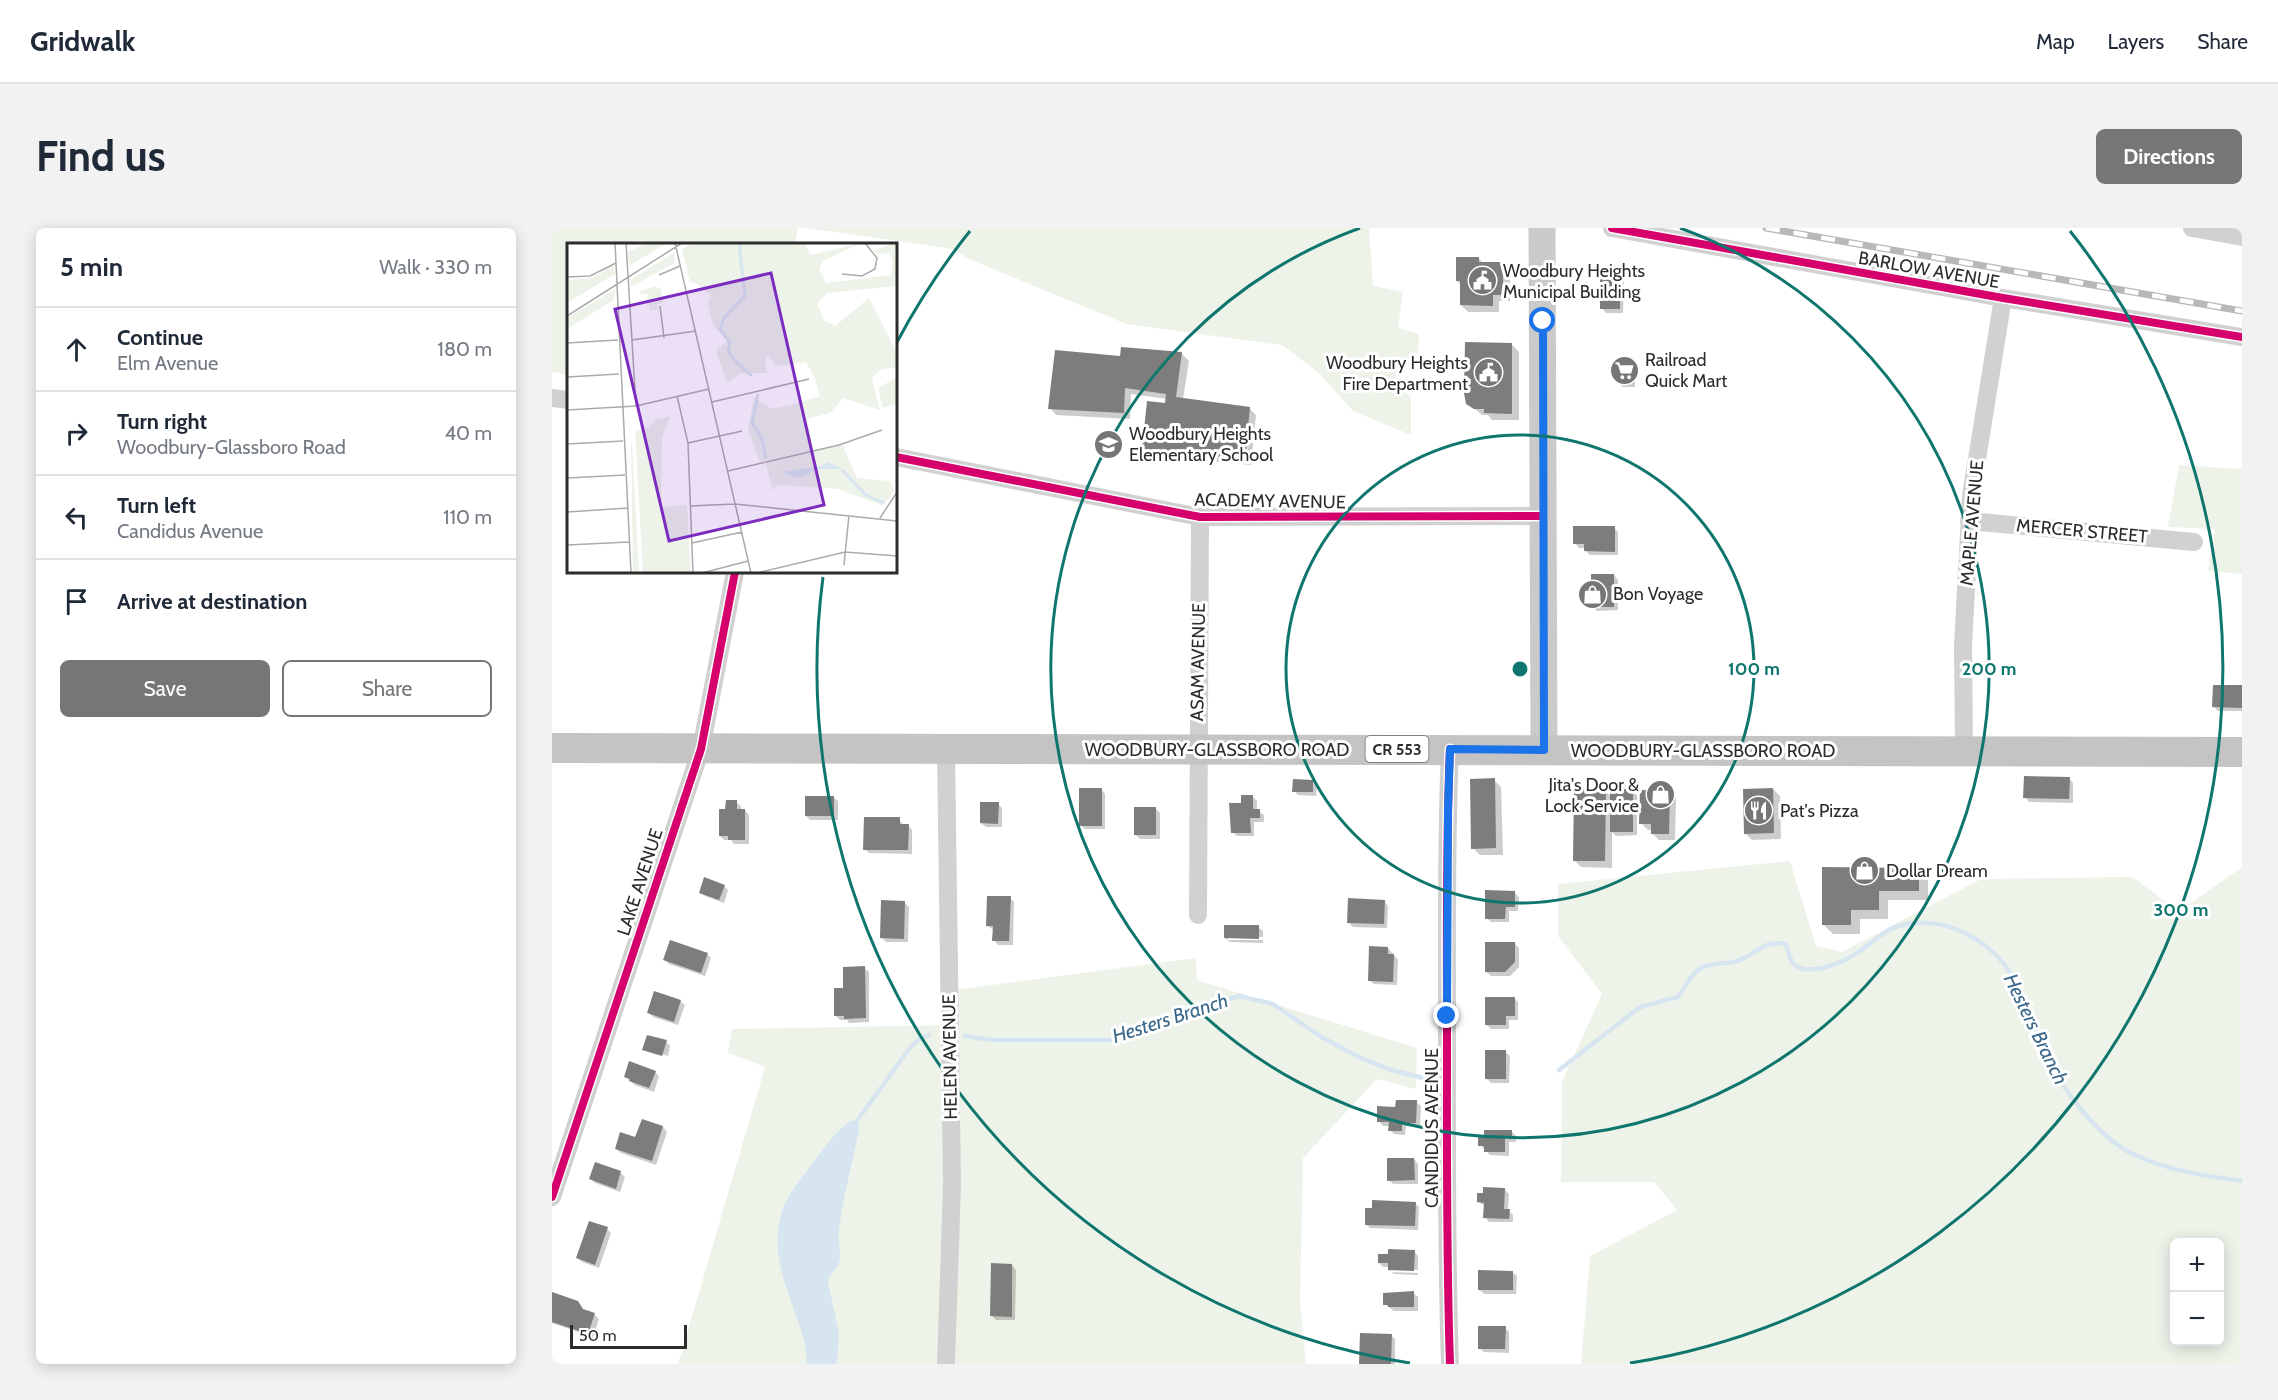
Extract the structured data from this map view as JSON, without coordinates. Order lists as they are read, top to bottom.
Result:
{
  "streets": {
    "main road": ["CR 553", "WOODBURY-GLASSBORO ROAD"],
    "street": [
      "BARLOW AVENUE",
      "ACADEMY AVENUE",
      "MAPLE AVENUE",
      "MERCER STREET",
      "ASAM AVENUE",
      "LAKE AVENUE",
      "HELEN AVENUE",
      "CANDIDUS AVENUE"
    ]
  },
  "crossings": [
    ["BARLOW AVENUE", "MAPLE AVENUE"],
    ["ACADEMY AVENUE", "ASAM AVENUE"],
    ["MAPLE AVENUE", "MERCER STREET"],
    ["MAPLE AVENUE", "WOODBURY-GLASSBORO ROAD"],
    ["ASAM AVENUE", "WOODBURY-GLASSBORO ROAD"],
    ["WOODBURY-GLASSBORO ROAD", "LAKE AVENUE"],
    ["WOODBURY-GLASSBORO ROAD", "HELEN AVENUE"],
    ["WOODBURY-GLASSBORO ROAD", "CANDIDUS AVENUE"]
  ],
  "water": ["Hesters Branch"],
  "places": {
    "public building": ["Woodbury Heights Municipal Building", "Woodbury Heights Fire Department"],
    "supermarket": ["Railroad Quick Mart"],
    "school or university": ["Woodbury Heights Elementary School"],
    "shop": ["Bon Voyage", "Jita's Door & Lock Service", "Dollar Dream"],
    "restaurant": ["Pat's Pizza"]
  },
  "scale_bar": "50 m",
  "page": {
    "header": "Gridwalk",
    "nav": ["Map", "Layers", "Share"],
    "buttons": [
      "Directions",
      ["Save", "Share"]
    ],
    "title": "Find us",
    "heading": ["5 min", "Walk · 330 m"],
    "list": [
      ["Continue", "Elm Avenue", "180 m"],
      ["Turn right", "Woodbury-Glassboro Road", "40 m"],
      ["Turn left", "Candidus Avenue", "110 m"],
      "Arrive at destination"
    ],
    "map_buttons": ["+", "−"],
    "scale": "50 m"
  },
  "rings": ["100 m", "200 m", "300 m"]
}
